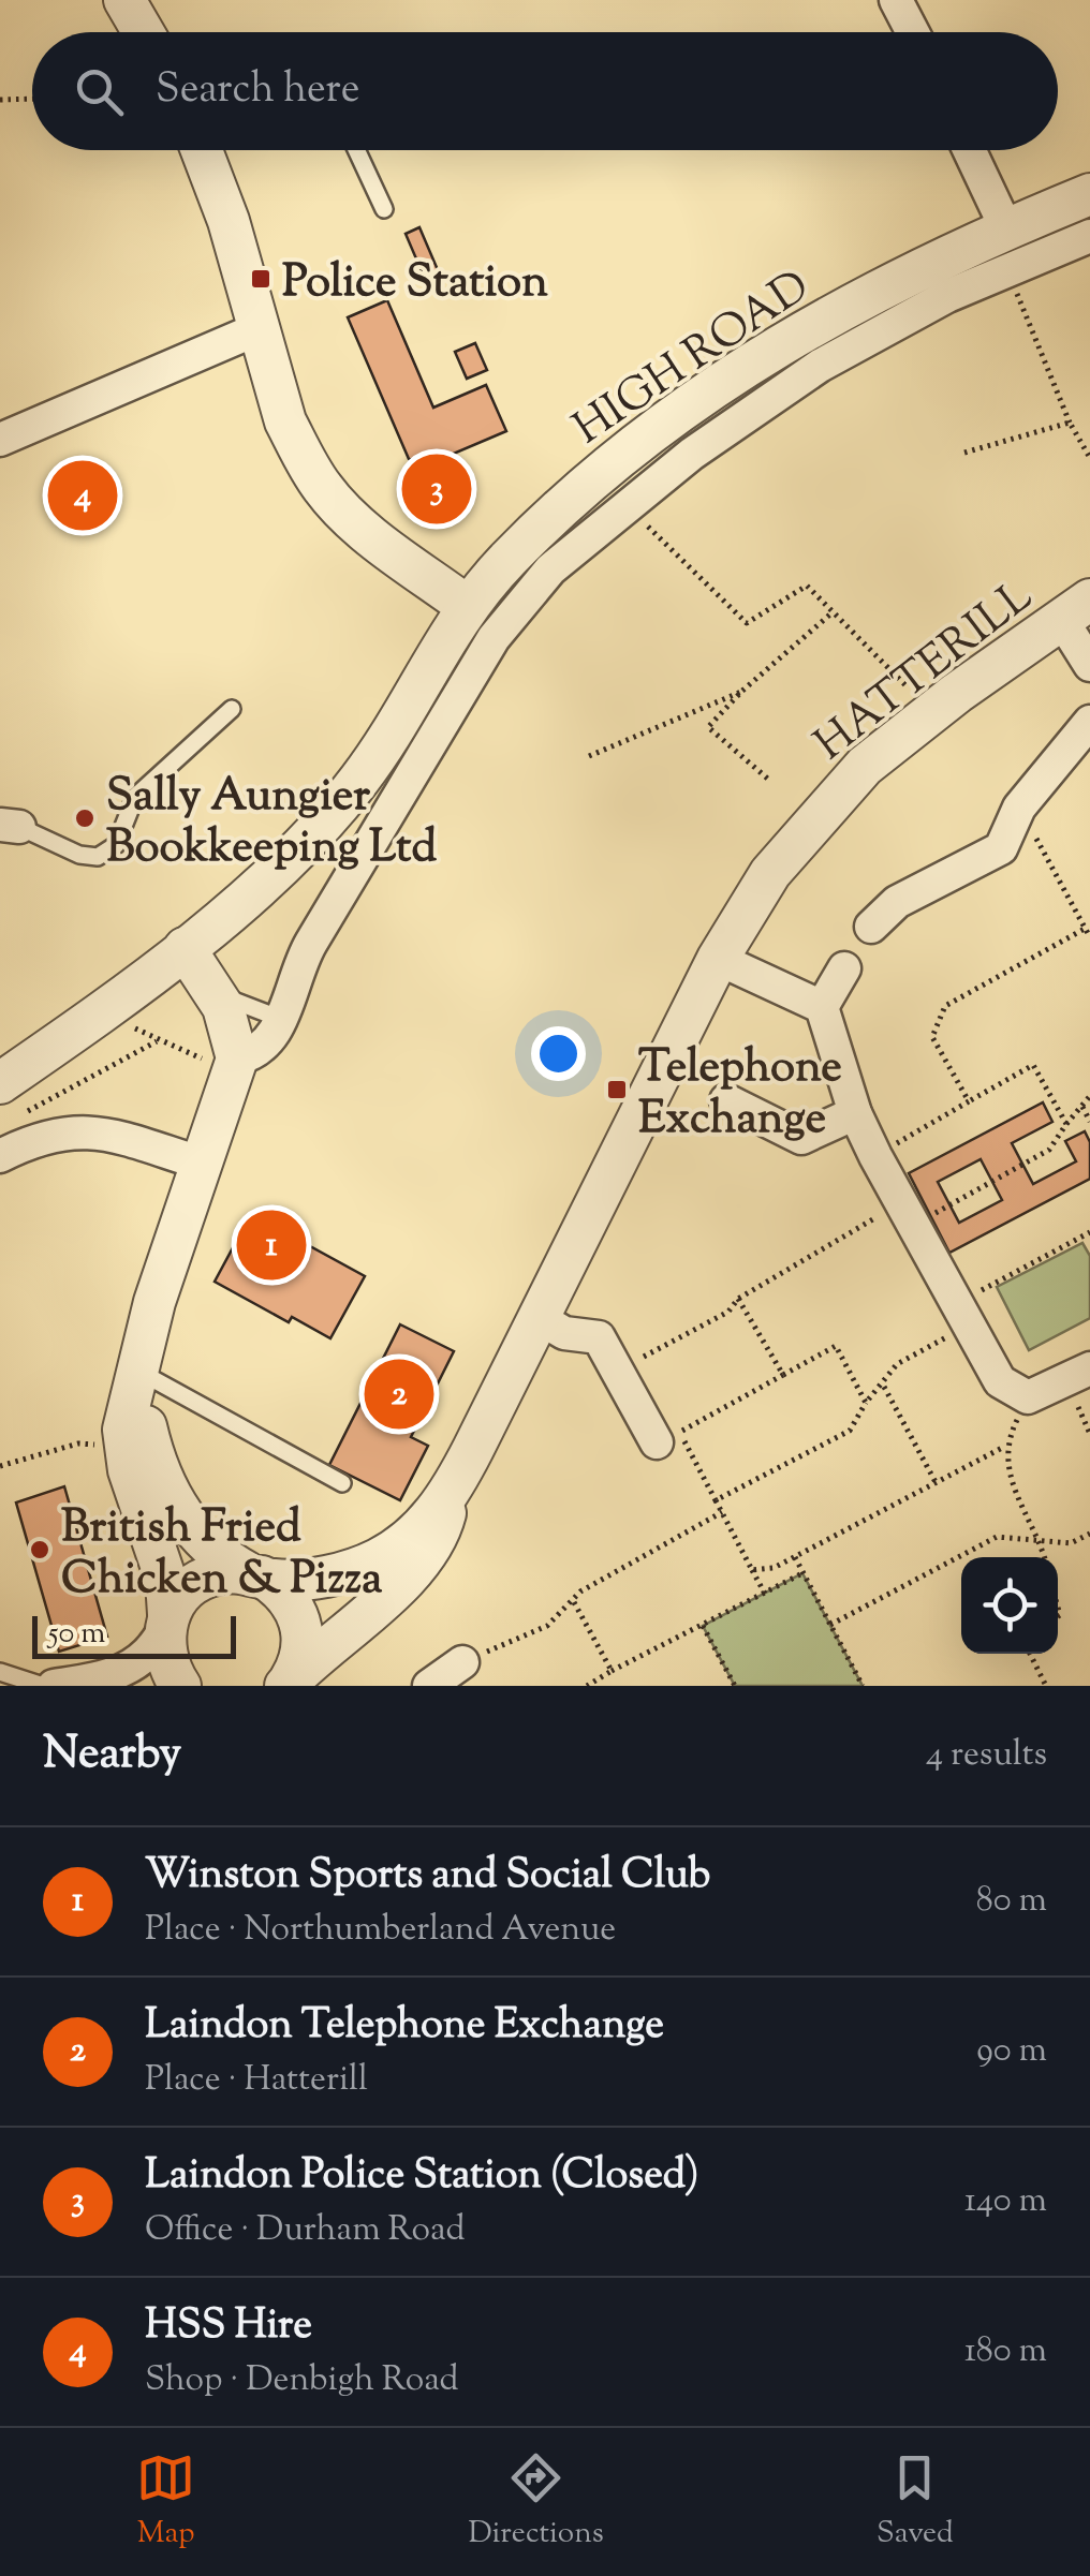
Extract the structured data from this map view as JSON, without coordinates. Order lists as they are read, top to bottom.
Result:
{
  "streets": {
    "street": ["HIGH ROAD", "HATTERILL"]
  },
  "places": {
    "transit": ["Police Station", "Telephone Exchange"],
    "other": ["Sally Aungier Bookkeeping Ltd", "British Fried Chicken & Pizza"]
  },
  "scale_bar": "50 m",
  "page": {
    "search": "Search here",
    "pins": [
      "3",
      "4",
      "1",
      "2"
    ],
    "scale": "50 m",
    "heading": ["Nearby", "4 results"],
    "list": [
      {
        "mark": "1",
        "name": "Winston Sports and Social Club",
        "note": "Place · Northumberland Avenue",
        "value": "80 m"
      },
      {
        "mark": "2",
        "name": "Laindon Telephone Exchange",
        "note": "Place · Hatterill",
        "value": "90 m"
      },
      {
        "mark": "3",
        "name": "Laindon Police Station (Closed)",
        "note": "Office · Durham Road",
        "value": "140 m"
      },
      {
        "mark": "4",
        "name": "HSS Hire",
        "note": "Shop · Denbigh Road",
        "value": "180 m"
      }
    ],
    "nav": ["Map", "Directions", "Saved"]
  }
}
